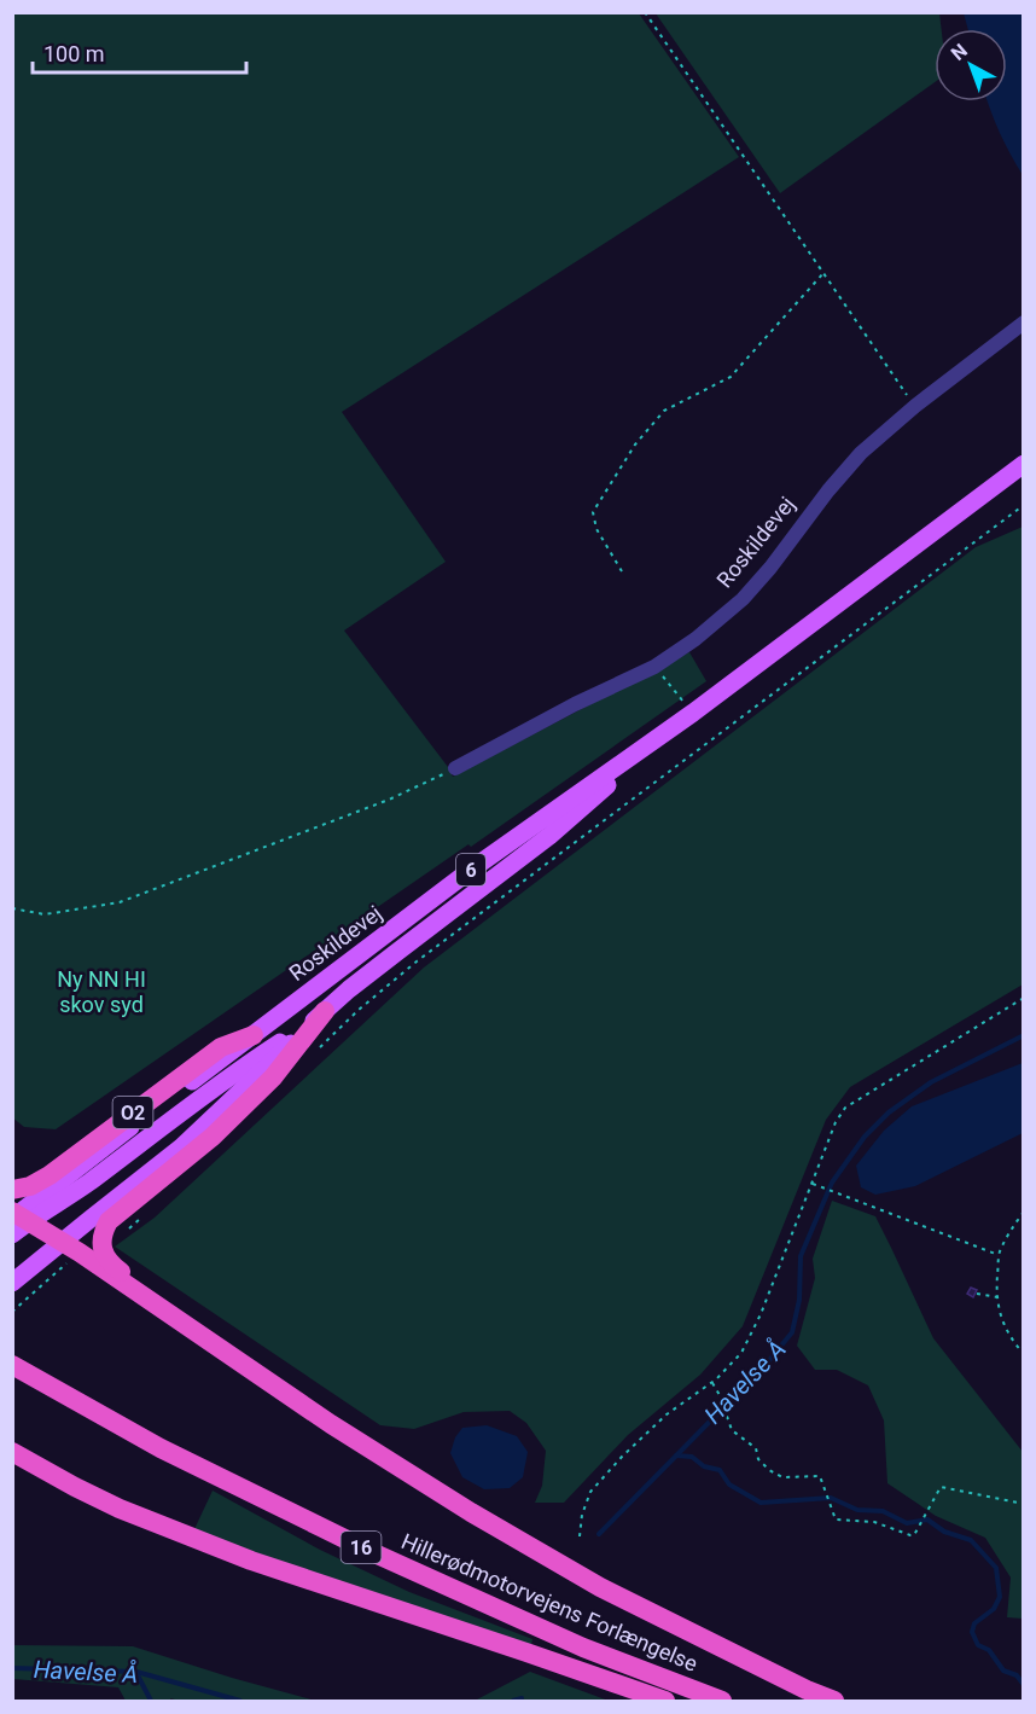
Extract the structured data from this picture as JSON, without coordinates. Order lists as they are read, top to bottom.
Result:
{
  "streets": {
    "highway": ["O2", "16", "Hillerødmotorvejens Forlængelse"],
    "main road": ["Roskildevej", "6"]
  },
  "crossings": [
    ["Roskildevej", "O2"]
  ],
  "water": ["Havelse Å"],
  "parks": ["Ny NN HI skov syd"],
  "scale_bar": "100 m",
  "north": "top left"
}
